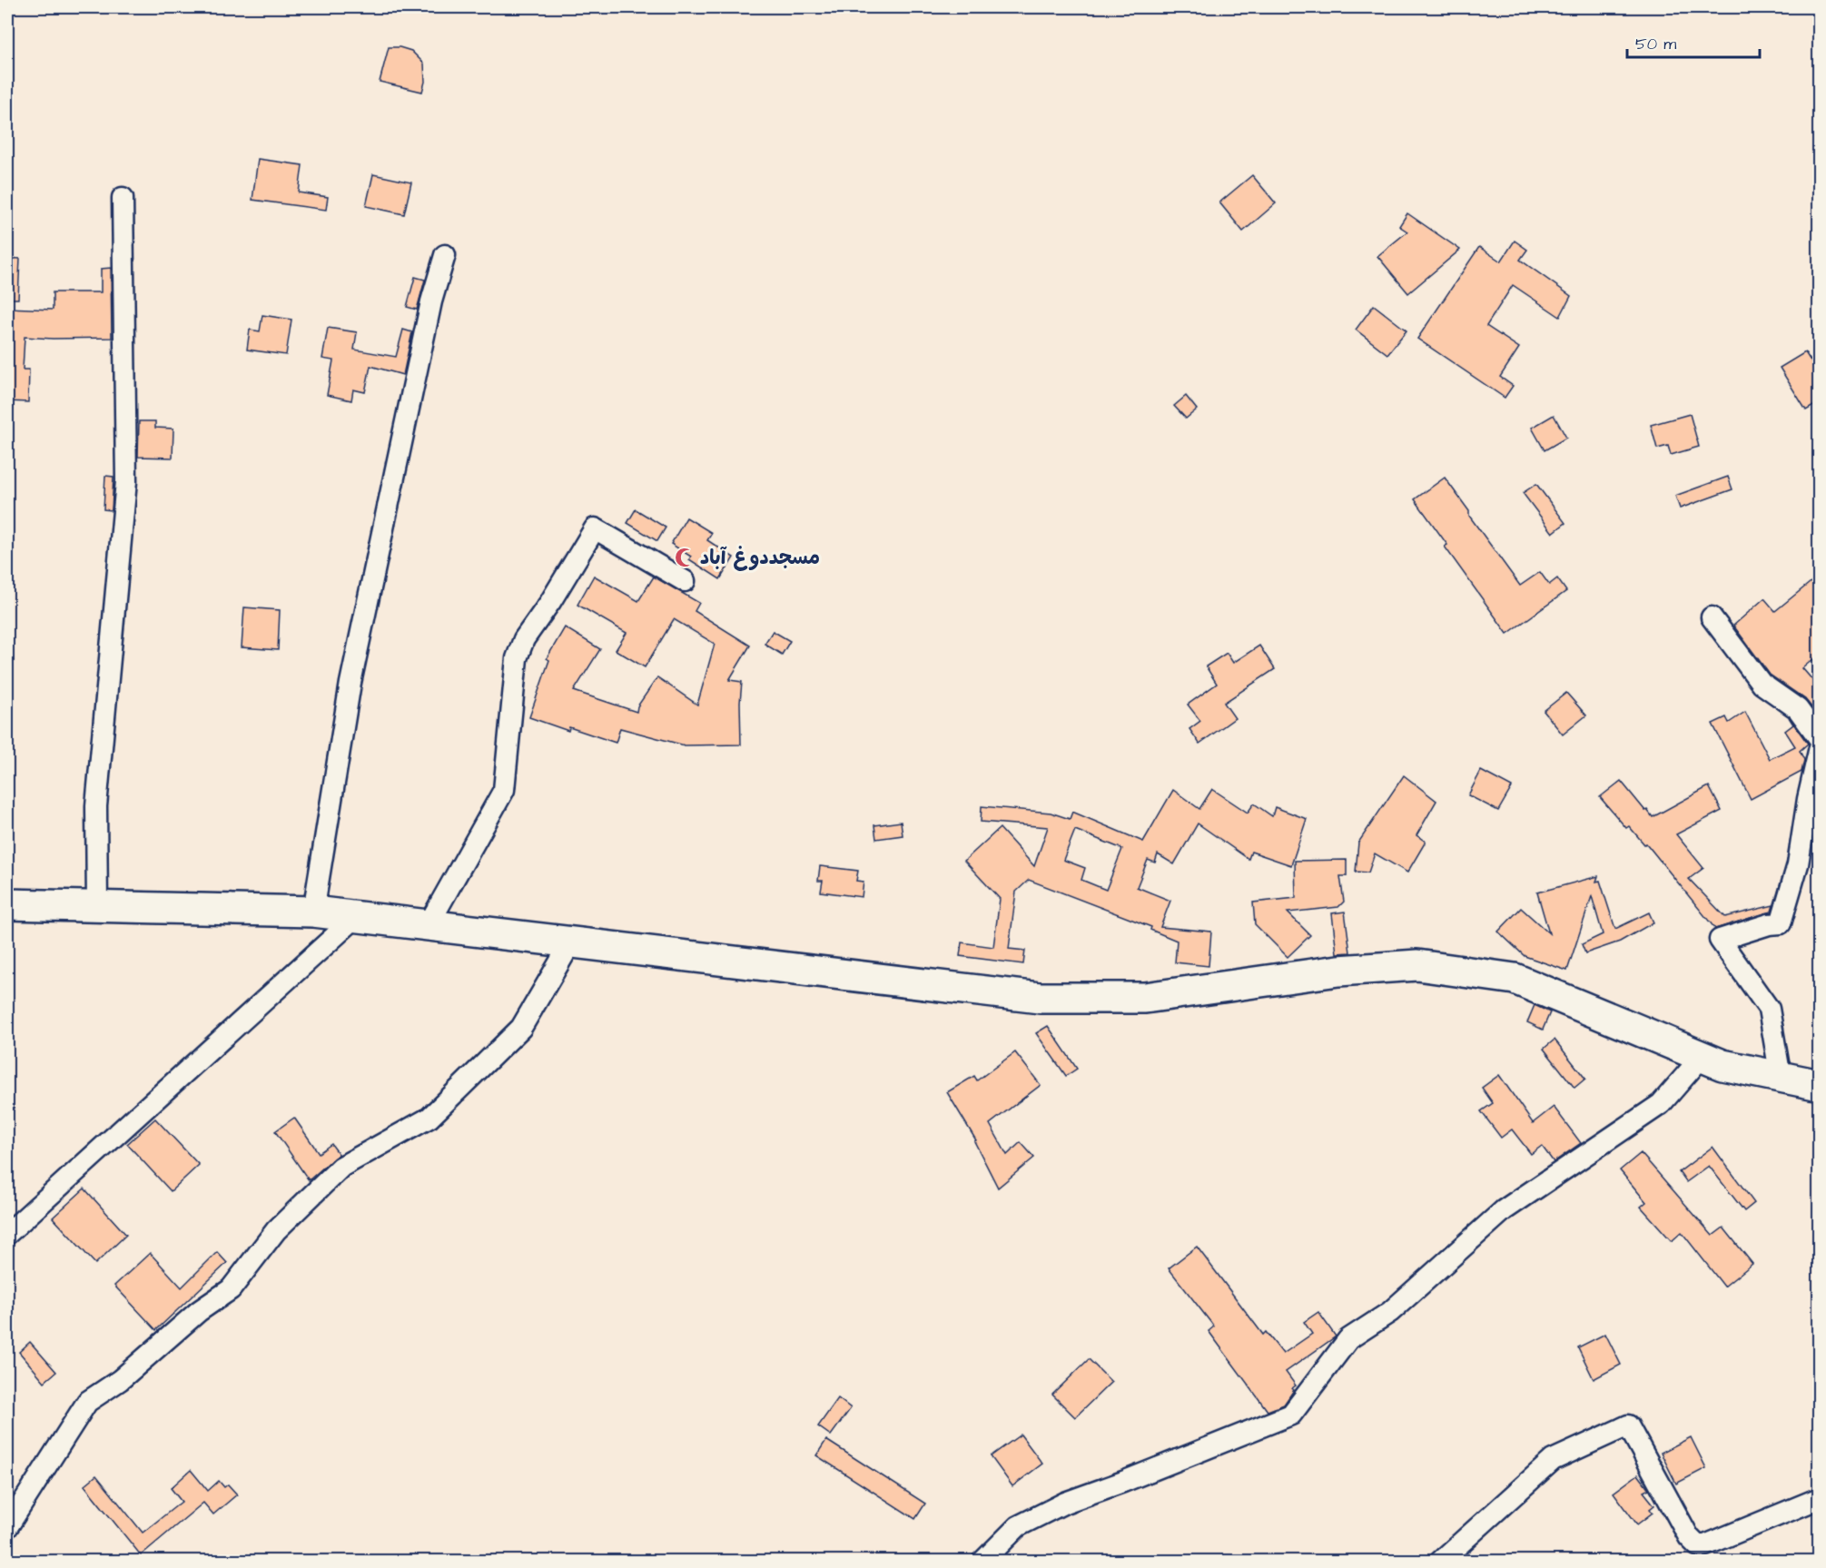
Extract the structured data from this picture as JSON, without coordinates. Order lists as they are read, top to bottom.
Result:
{
  "places": {
    "mosque": ["مسجددوغ آباد"]
  },
  "scale_bar": "50 m"
}
